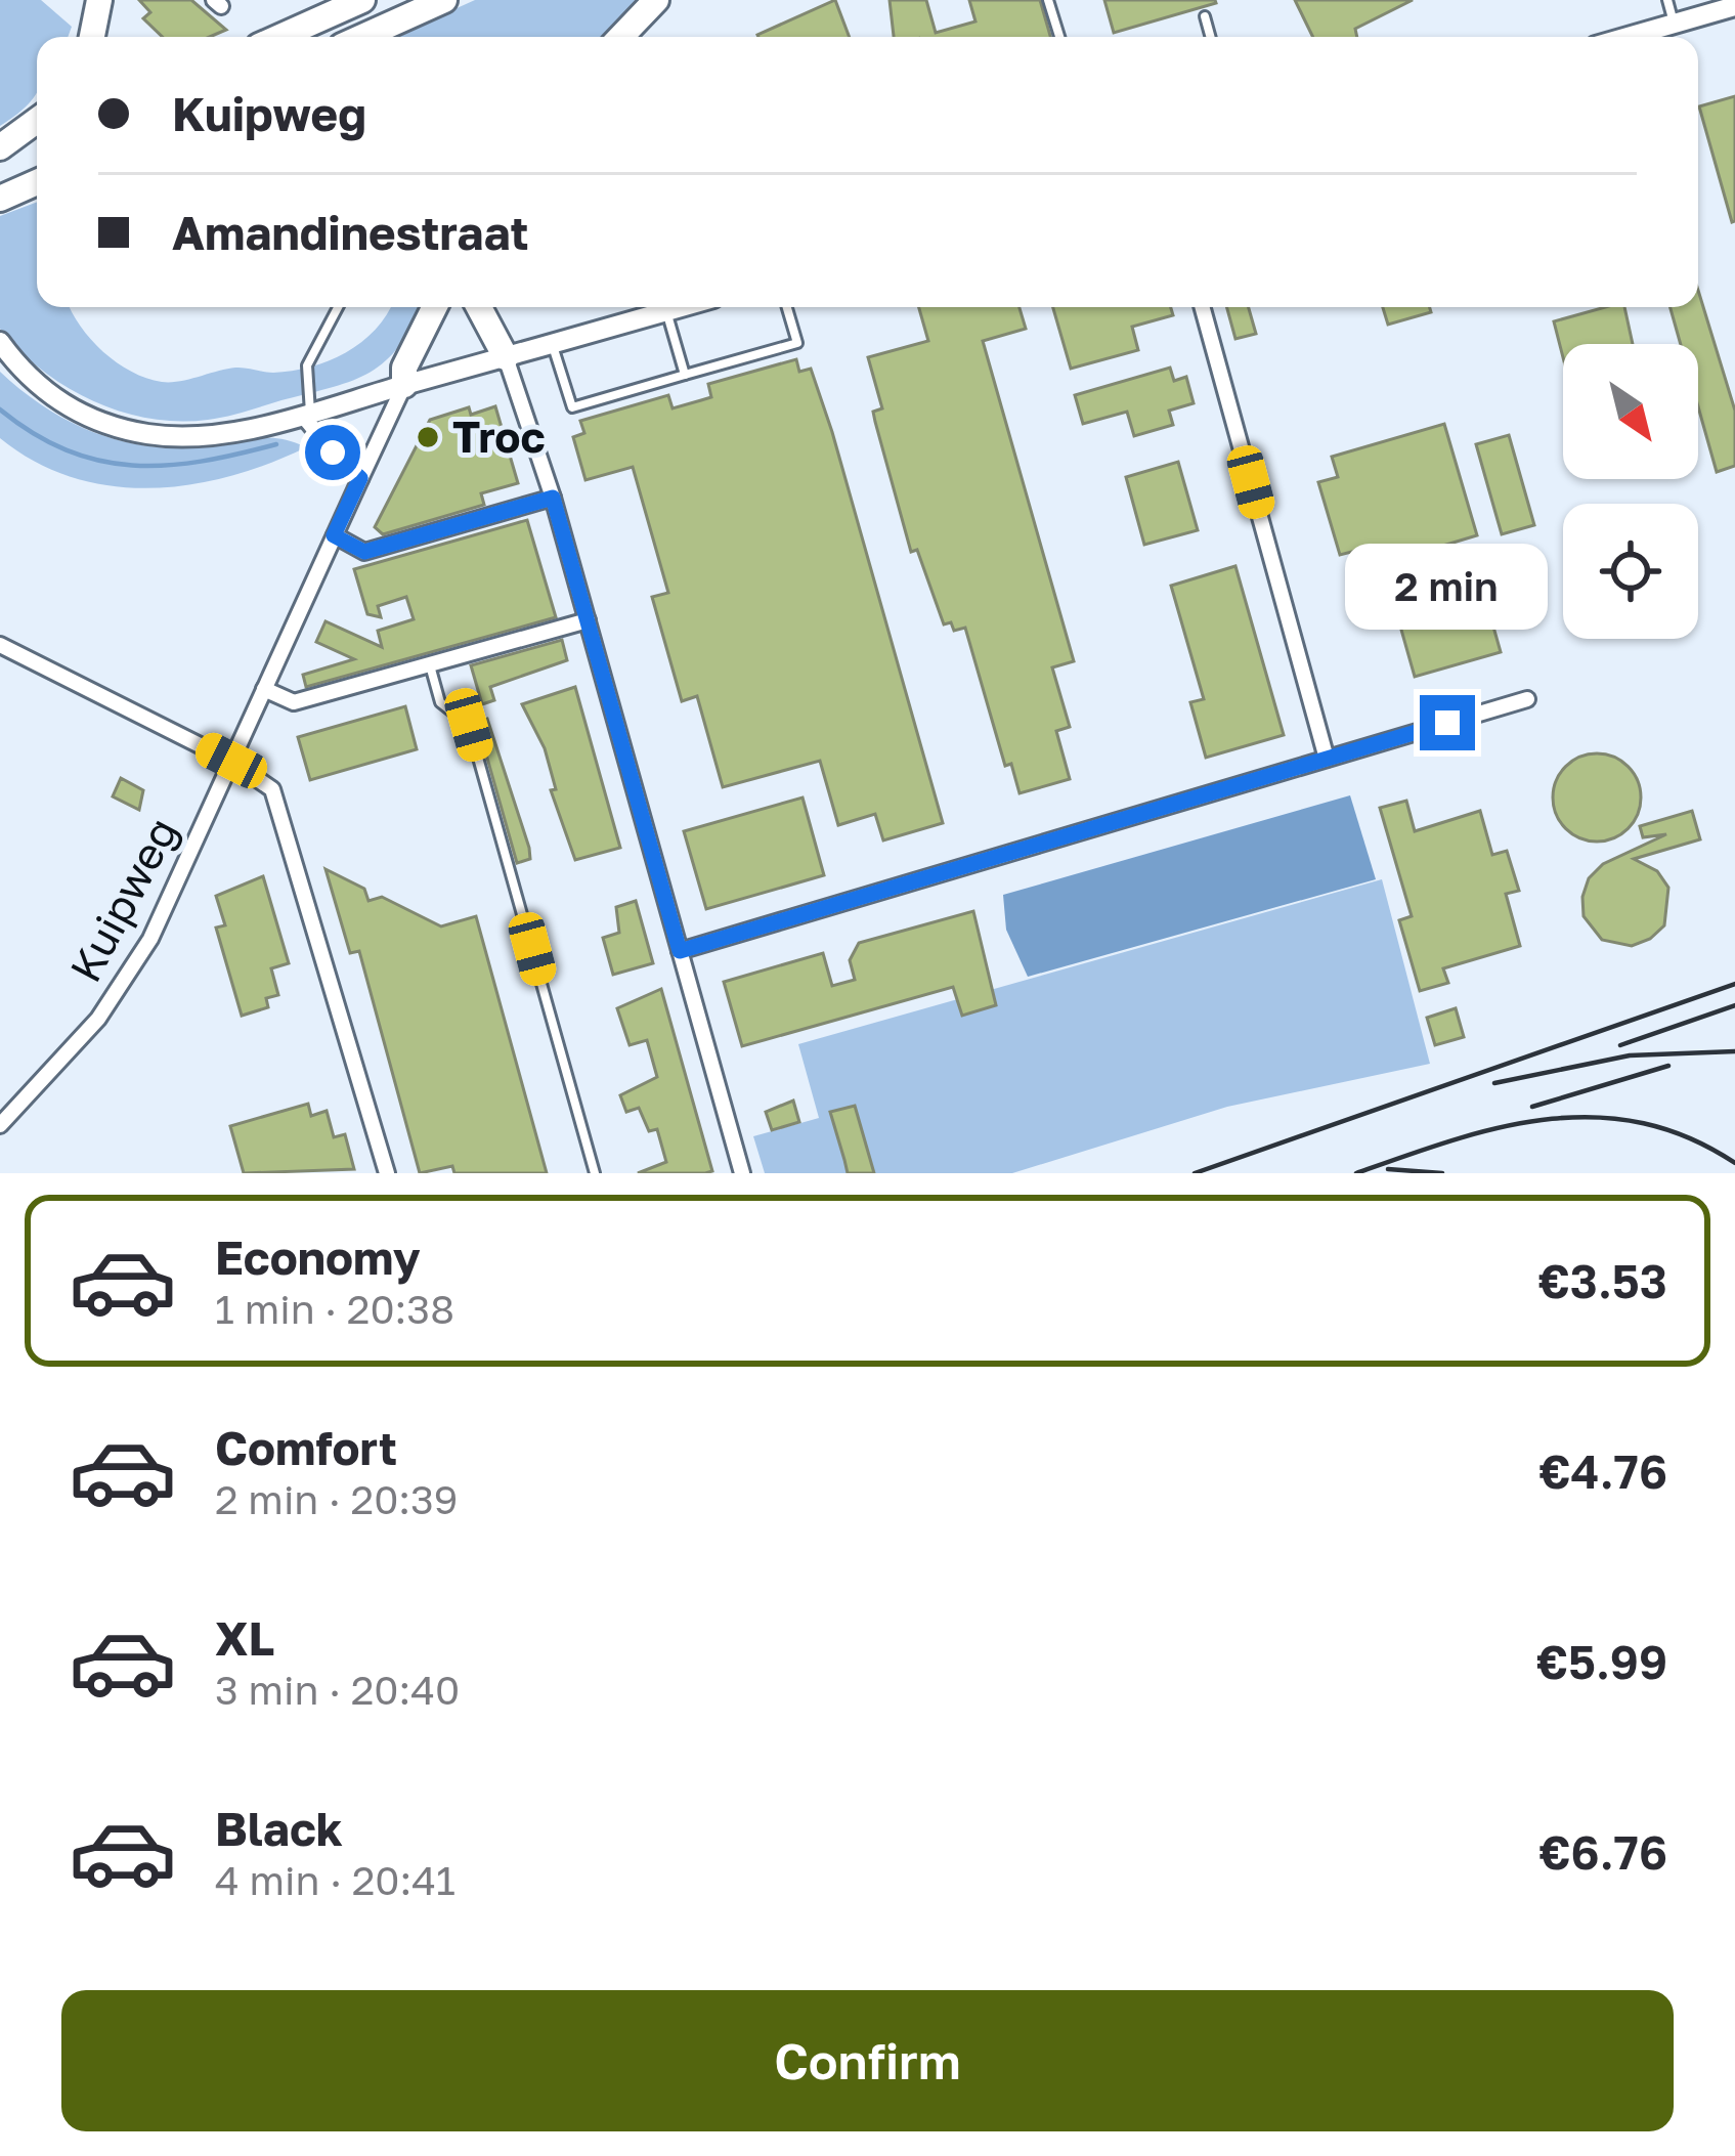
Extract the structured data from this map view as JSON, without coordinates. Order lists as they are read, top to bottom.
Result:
{
  "streets": {
    "street": ["Kuipweg"]
  },
  "places": ["Troc"],
  "north": "bottom right",
  "page": {
    "banner": ["Kuipweg", "Amandinestraat"],
    "bubble": "2 min",
    "list": [
      {
        "name": "Economy",
        "note": "1 min · 20:38",
        "value": "€3.53"
      },
      {
        "name": "Comfort",
        "note": "2 min · 20:39",
        "value": "€4.76"
      },
      {
        "name": "XL",
        "note": "3 min · 20:40",
        "value": "€5.99"
      },
      {
        "name": "Black",
        "note": "4 min · 20:41",
        "value": "€6.76"
      }
    ],
    "buttons": "Confirm"
  }
}
